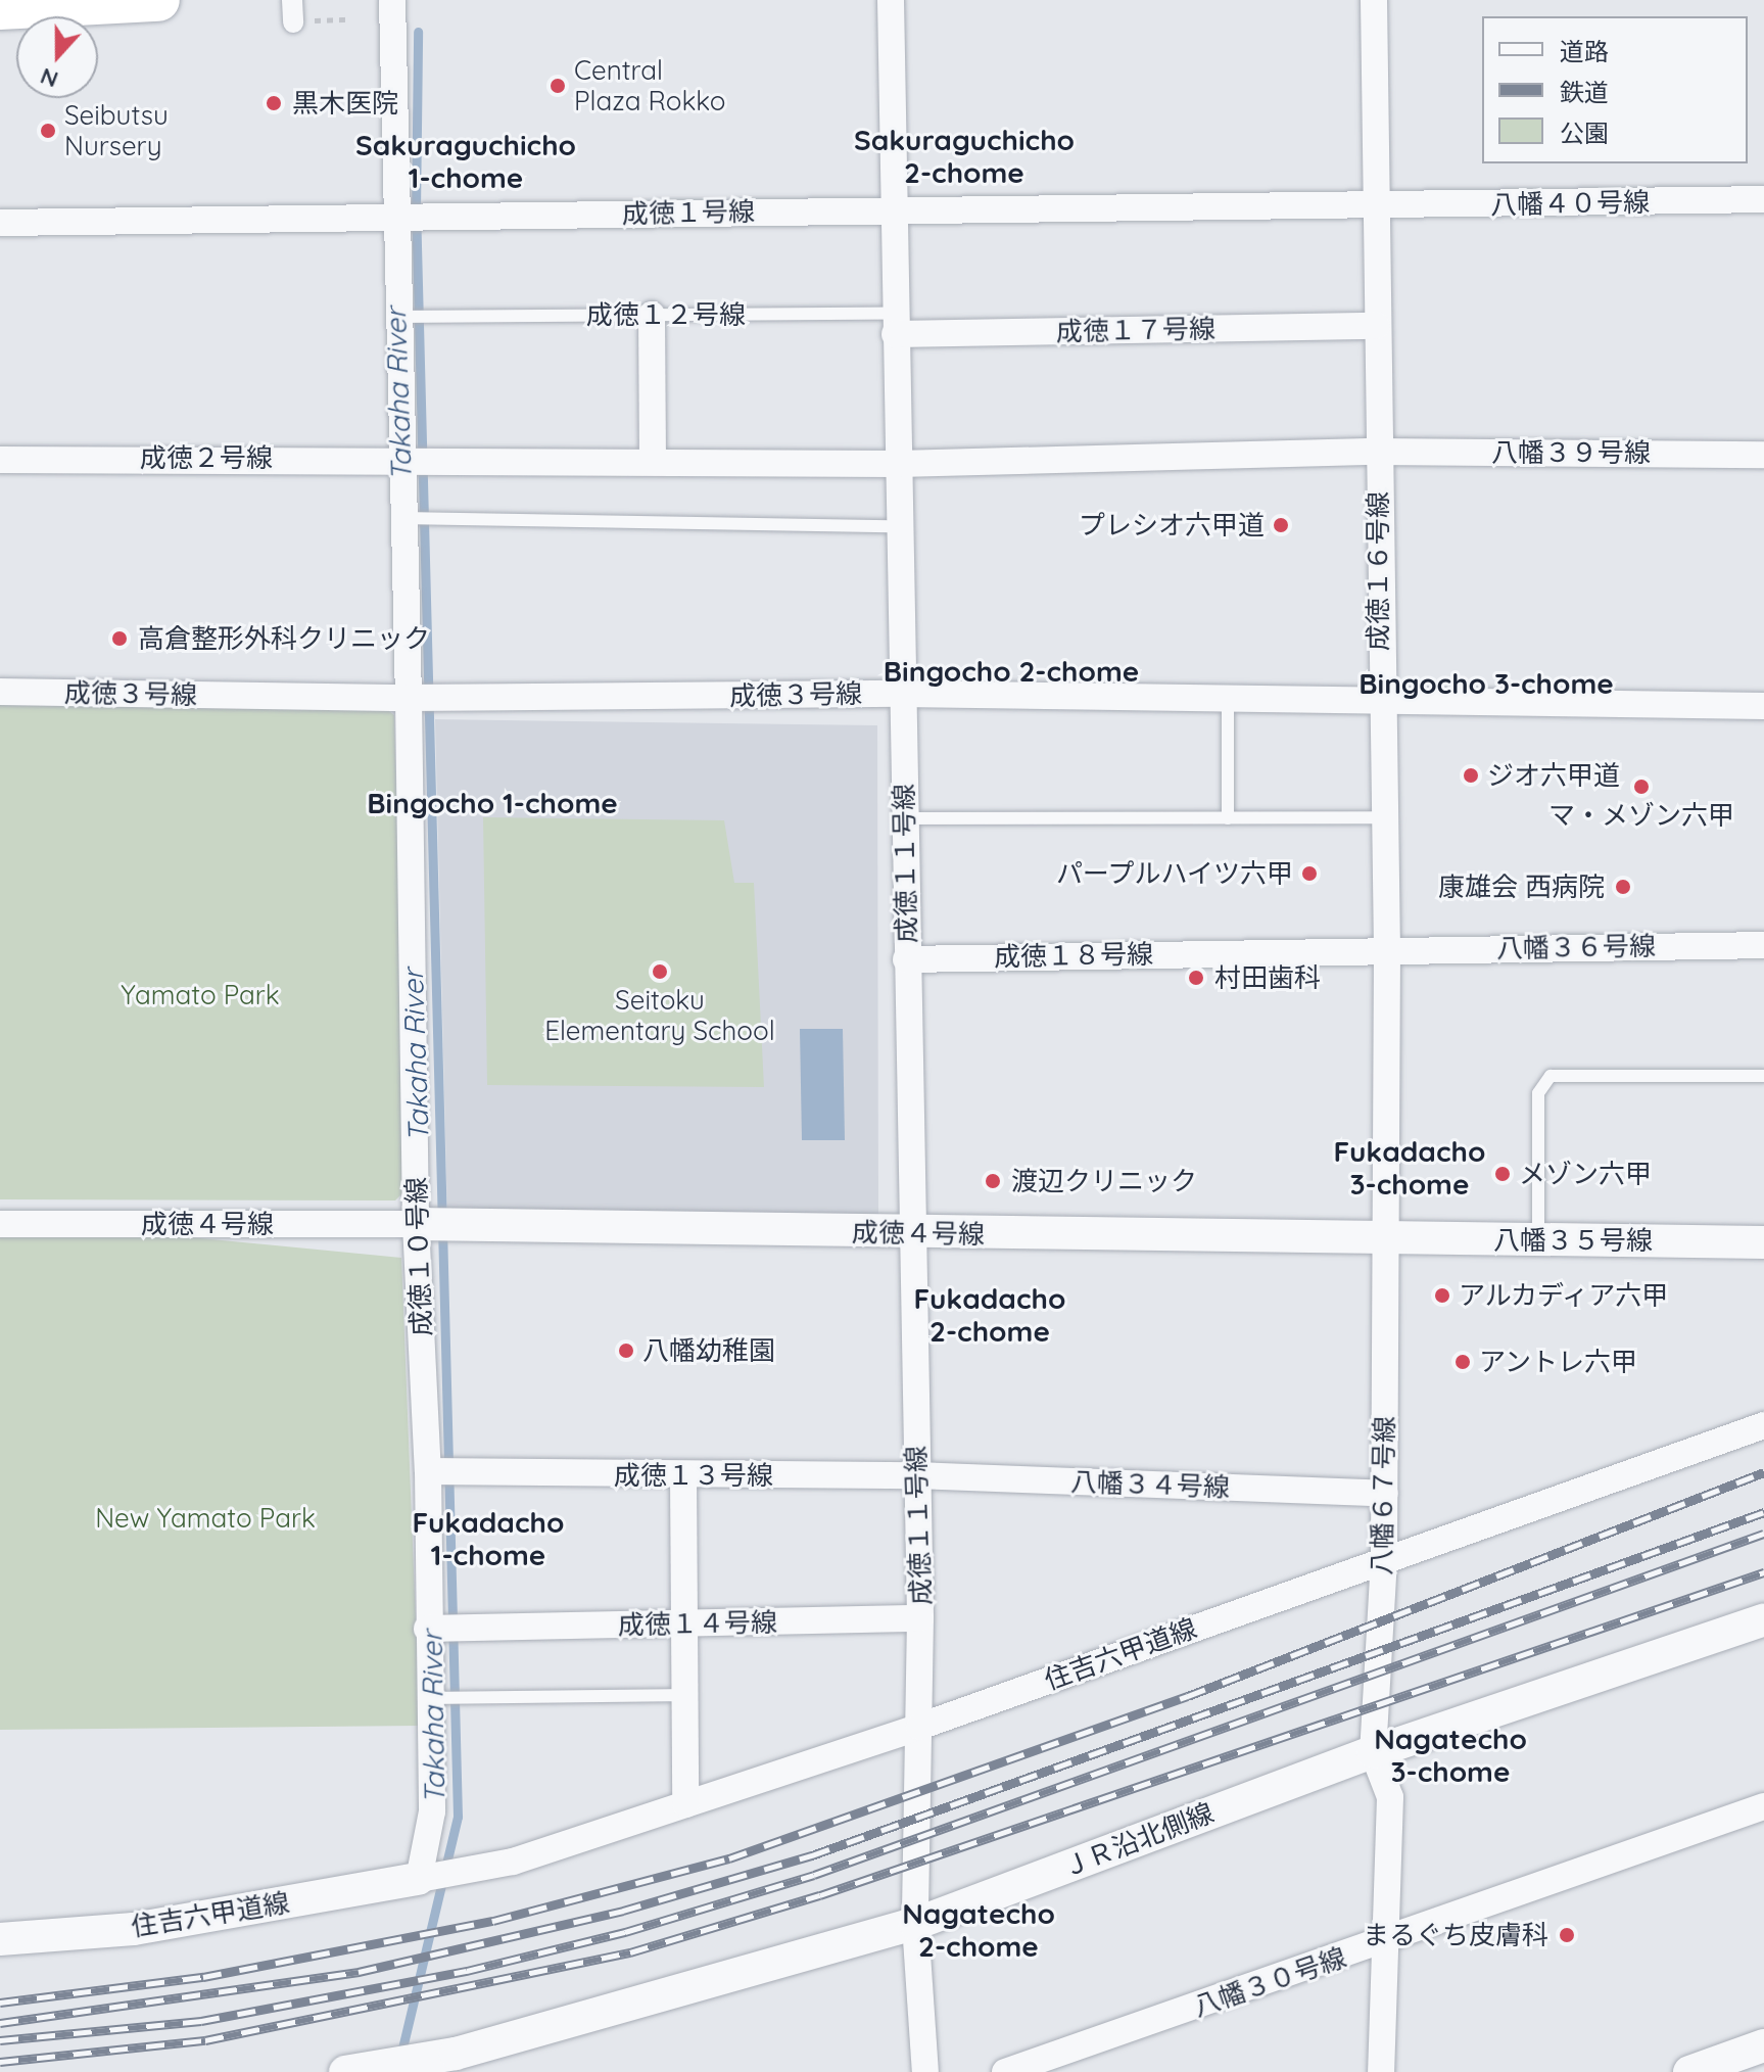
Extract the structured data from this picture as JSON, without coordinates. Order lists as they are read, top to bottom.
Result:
{
  "streets": {
    "street": [
      "八幡４０号線",
      "成徳１号線",
      "成徳１７号線",
      "八幡３９号線",
      "成徳２号線",
      "成徳１６号線",
      "成徳３号線",
      "成徳１１号線",
      "八幡３６号線",
      "成徳１８号線",
      "成徳４号線",
      "八幡３５号線",
      "成徳１０号線",
      "成徳１３号線",
      "八幡３４号線",
      "八幡６７号線",
      "成徳１４号線",
      "住吉六甲道線",
      "ＪＲ沿北側線",
      "八幡３０号線"
    ],
    "lane": ["成徳１２号線"]
  },
  "crossings": [
    ["八幡４０号線", "成徳１号線"],
    ["八幡４０号線", "成徳１６号線"],
    ["成徳１号線", "成徳１６号線"],
    ["成徳１号線", "成徳１１号線"],
    ["成徳１号線", "成徳１０号線"],
    ["成徳１２号線", "成徳１７号線"],
    ["成徳１２号線", "成徳１１号線"],
    ["成徳１２号線", "成徳１０号線"],
    ["成徳１７号線", "成徳１６号線"],
    ["成徳１７号線", "成徳１１号線"],
    ["八幡３９号線", "成徳２号線"],
    ["八幡３９号線", "成徳１６号線"],
    ["八幡３９号線", "成徳１１号線"],
    ["成徳２号線", "成徳１１号線"],
    ["成徳２号線", "成徳１０号線"],
    ["成徳１６号線", "成徳３号線"],
    ["成徳１６号線", "八幡３６号線"],
    ["成徳１６号線", "成徳１８号線"],
    ["成徳１６号線", "成徳４号線"],
    ["成徳１６号線", "八幡３５号線"],
    ["成徳１６号線", "八幡６７号線"],
    ["成徳３号線", "成徳１１号線"],
    ["成徳３号線", "成徳１０号線"],
    ["成徳１１号線", "成徳１８号線"],
    ["成徳１１号線", "成徳４号線"],
    ["成徳１１号線", "成徳１３号線"],
    ["成徳１１号線", "八幡３４号線"],
    ["成徳１１号線", "成徳１４号線"],
    ["成徳１１号線", "住吉六甲道線"],
    ["成徳１１号線", "ＪＲ沿北側線"],
    ["八幡３６号線", "成徳１８号線"],
    ["成徳４号線", "八幡３５号線"],
    ["成徳４号線", "成徳１０号線"],
    ["成徳４号線", "八幡６７号線"],
    ["八幡３５号線", "八幡６７号線"],
    ["成徳１０号線", "成徳１３号線"],
    ["成徳１０号線", "成徳１４号線"],
    ["成徳１０号線", "住吉六甲道線"],
    ["成徳１３号線", "八幡３４号線"],
    ["八幡３４号線", "八幡６７号線"],
    ["八幡６７号線", "住吉六甲道線"],
    ["八幡６７号線", "ＪＲ沿北側線"]
  ],
  "districts": [
    "Sakuraguchicho 2-chome",
    "Sakuraguchicho 1-chome",
    "Bingocho 2-chome",
    "Bingocho 3-chome",
    "Bingocho 1-chome",
    "Fukadacho 3-chome",
    "Fukadacho 2-chome",
    "Fukadacho 1-chome",
    "Nagatecho 3-chome",
    "Nagatecho 2-chome"
  ],
  "water": ["Takaha River"],
  "parks": ["Yamato Park", "New Yamato Park"],
  "places": [
    "Central Plaza Rokko",
    "黒木医院",
    "Seibutsu Nursery",
    "プレシオ六甲道",
    "高倉整形外科クリニック",
    "ジオ六甲道",
    "マ・メゾン六甲",
    "パープルハイツ六甲",
    "康雄会 西病院",
    "Seitoku Elementary School",
    "村田歯科",
    "メゾン六甲",
    "渡辺クリニック",
    "アルカディア六甲",
    "八幡幼稚園",
    "アントレ六甲",
    "まるぐち皮膚科"
  ],
  "legend": ["道路", "鉄道", "公園"],
  "north": "bottom"
}
